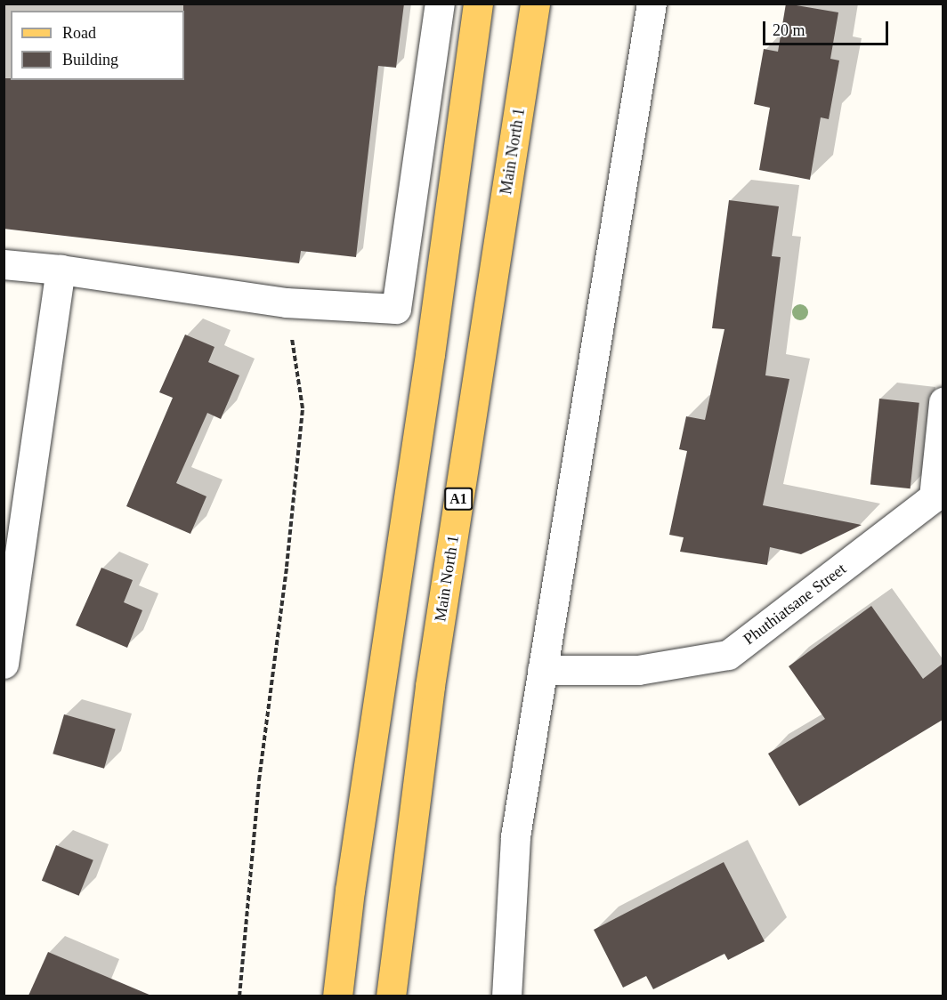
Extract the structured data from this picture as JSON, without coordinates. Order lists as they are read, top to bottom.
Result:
{
  "streets": {
    "main road": ["Main North 1", "A1"],
    "street": ["Phuthiatsane Street"]
  },
  "legend": ["Road", "Building"],
  "scale_bar": "20 m"
}
